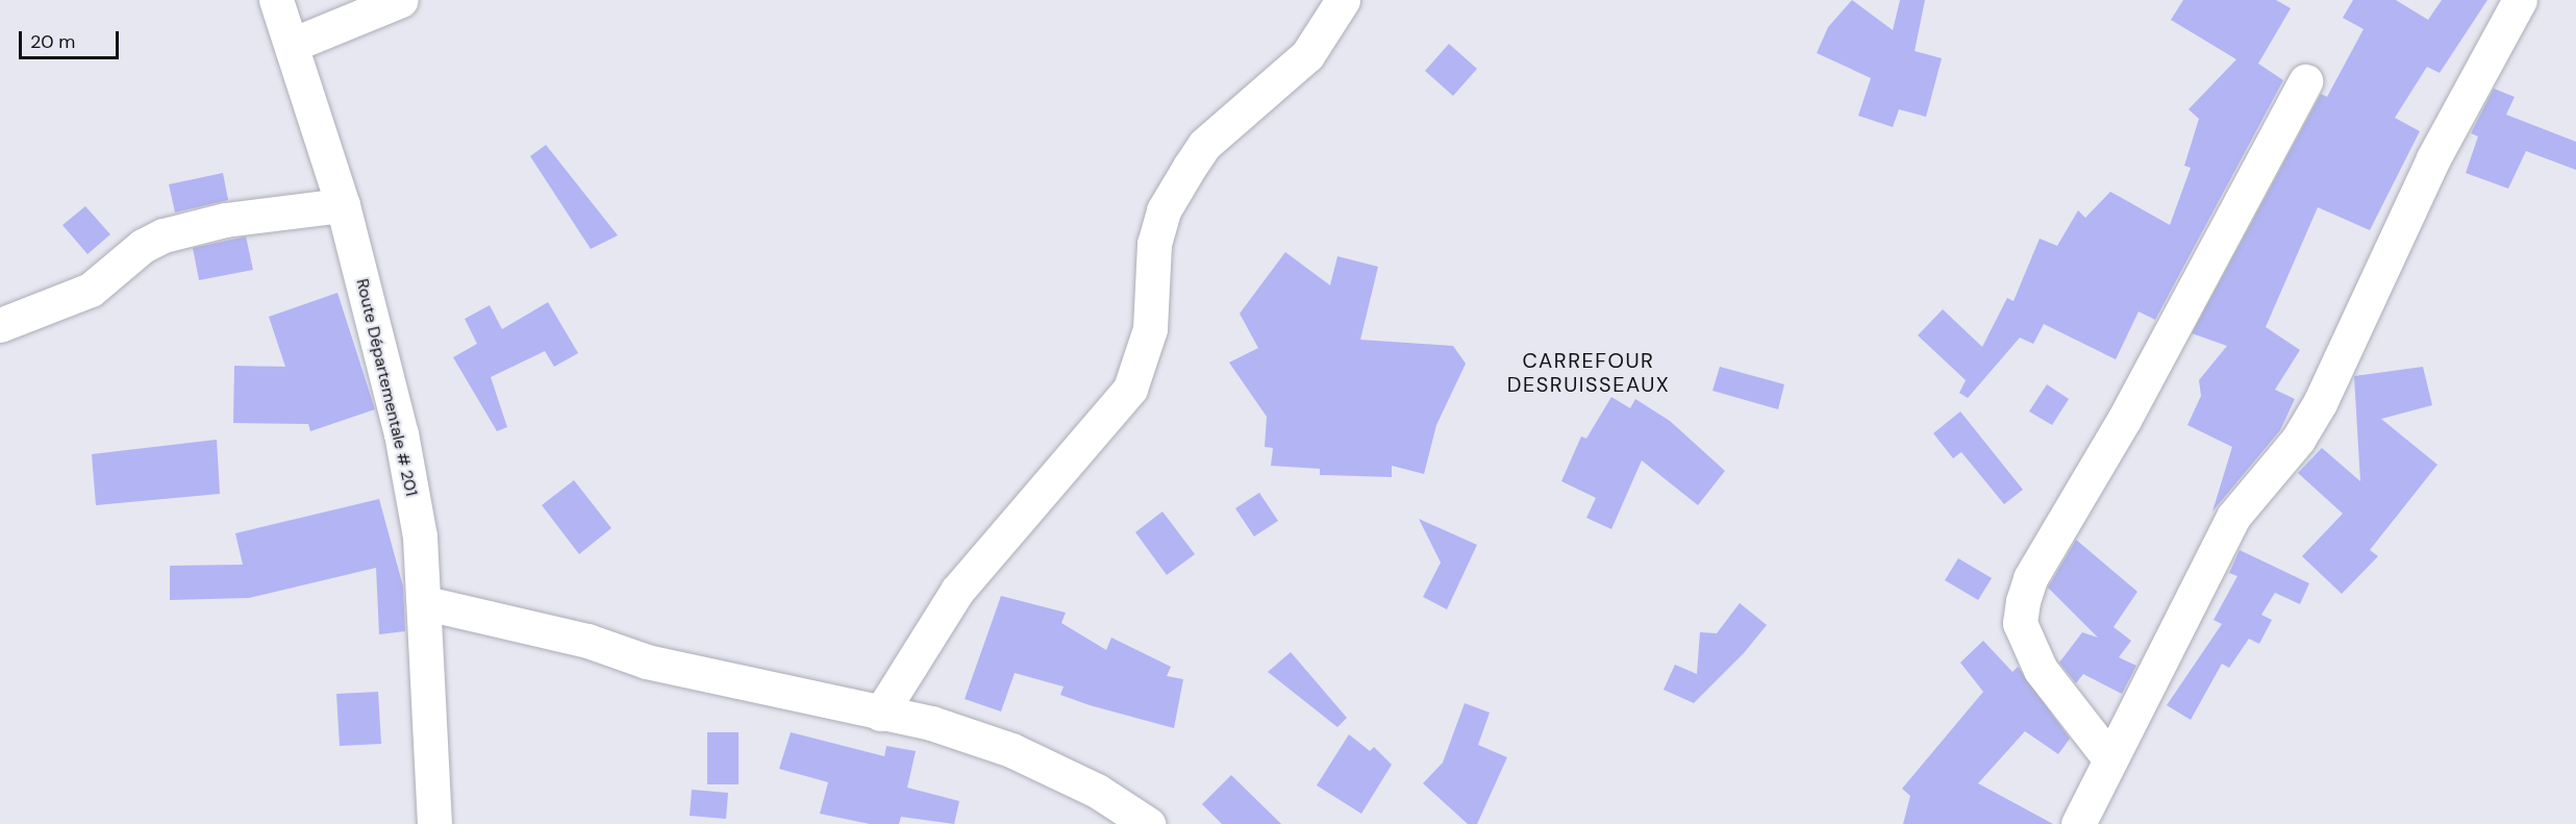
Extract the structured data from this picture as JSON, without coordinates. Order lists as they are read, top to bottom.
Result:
{
  "streets": {
    "street": ["Route Départementale # 201"]
  },
  "districts": ["CARREFOUR DESRUISSEAUX"],
  "scale_bar": "20 m"
}
